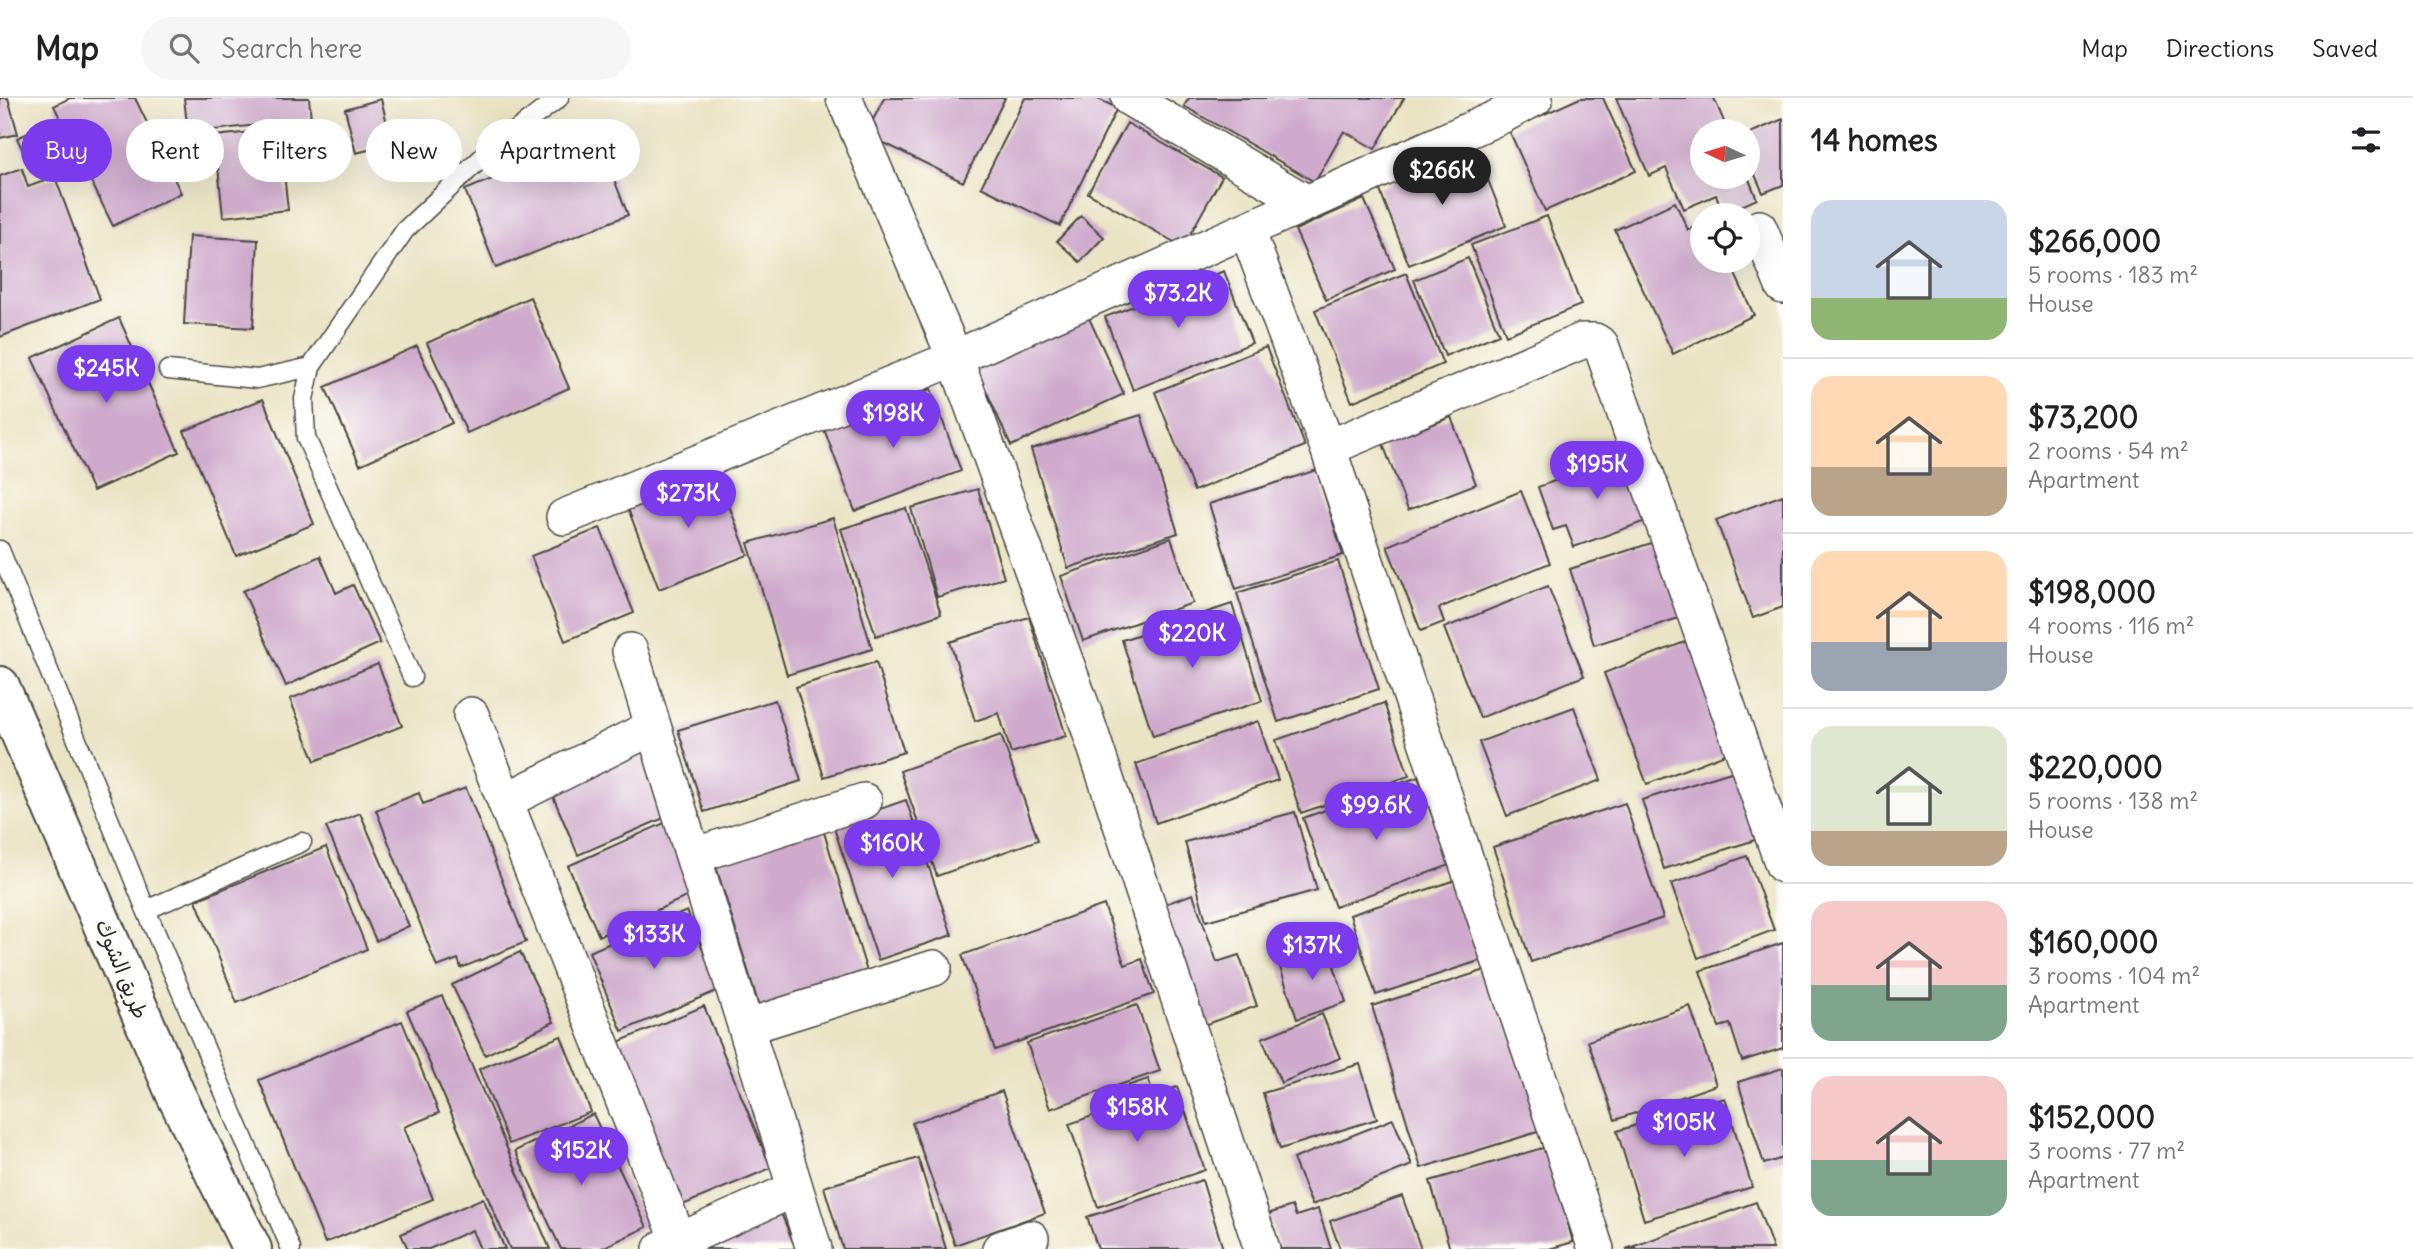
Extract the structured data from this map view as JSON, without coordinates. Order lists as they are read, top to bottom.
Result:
{
  "streets": {
    "main road": ["طريق الشوك"]
  },
  "north": "left",
  "page": {
    "header": "Map",
    "search": "Search here",
    "nav": ["Map", "Directions", "Saved"],
    "heading": "14 homes",
    "chip": [
      "Buy",
      "Rent",
      "Filters",
      "New",
      "Apartment"
    ],
    "price": [
      "$266K",
      "$73.2K",
      "$245K",
      "$198K",
      "$195K",
      "$273K",
      "$220K",
      "$99.6K",
      "$160K",
      "$133K",
      "$137K",
      "$158K",
      "$105K",
      "$152K"
    ],
    "list": [
      {
        "name": "$266,000",
        "note": "5 rooms · 183 m² · House"
      },
      {
        "name": "$73,200",
        "note": "2 rooms · 54 m² · Apartment"
      },
      {
        "name": "$198,000",
        "note": "4 rooms · 116 m² · House"
      },
      {
        "name": "$220,000",
        "note": "5 rooms · 138 m² · House"
      },
      {
        "name": "$160,000",
        "note": "3 rooms · 104 m² · Apartment"
      },
      {
        "name": "$152,000",
        "note": "3 rooms · 77 m² · Apartment"
      }
    ]
  }
}
